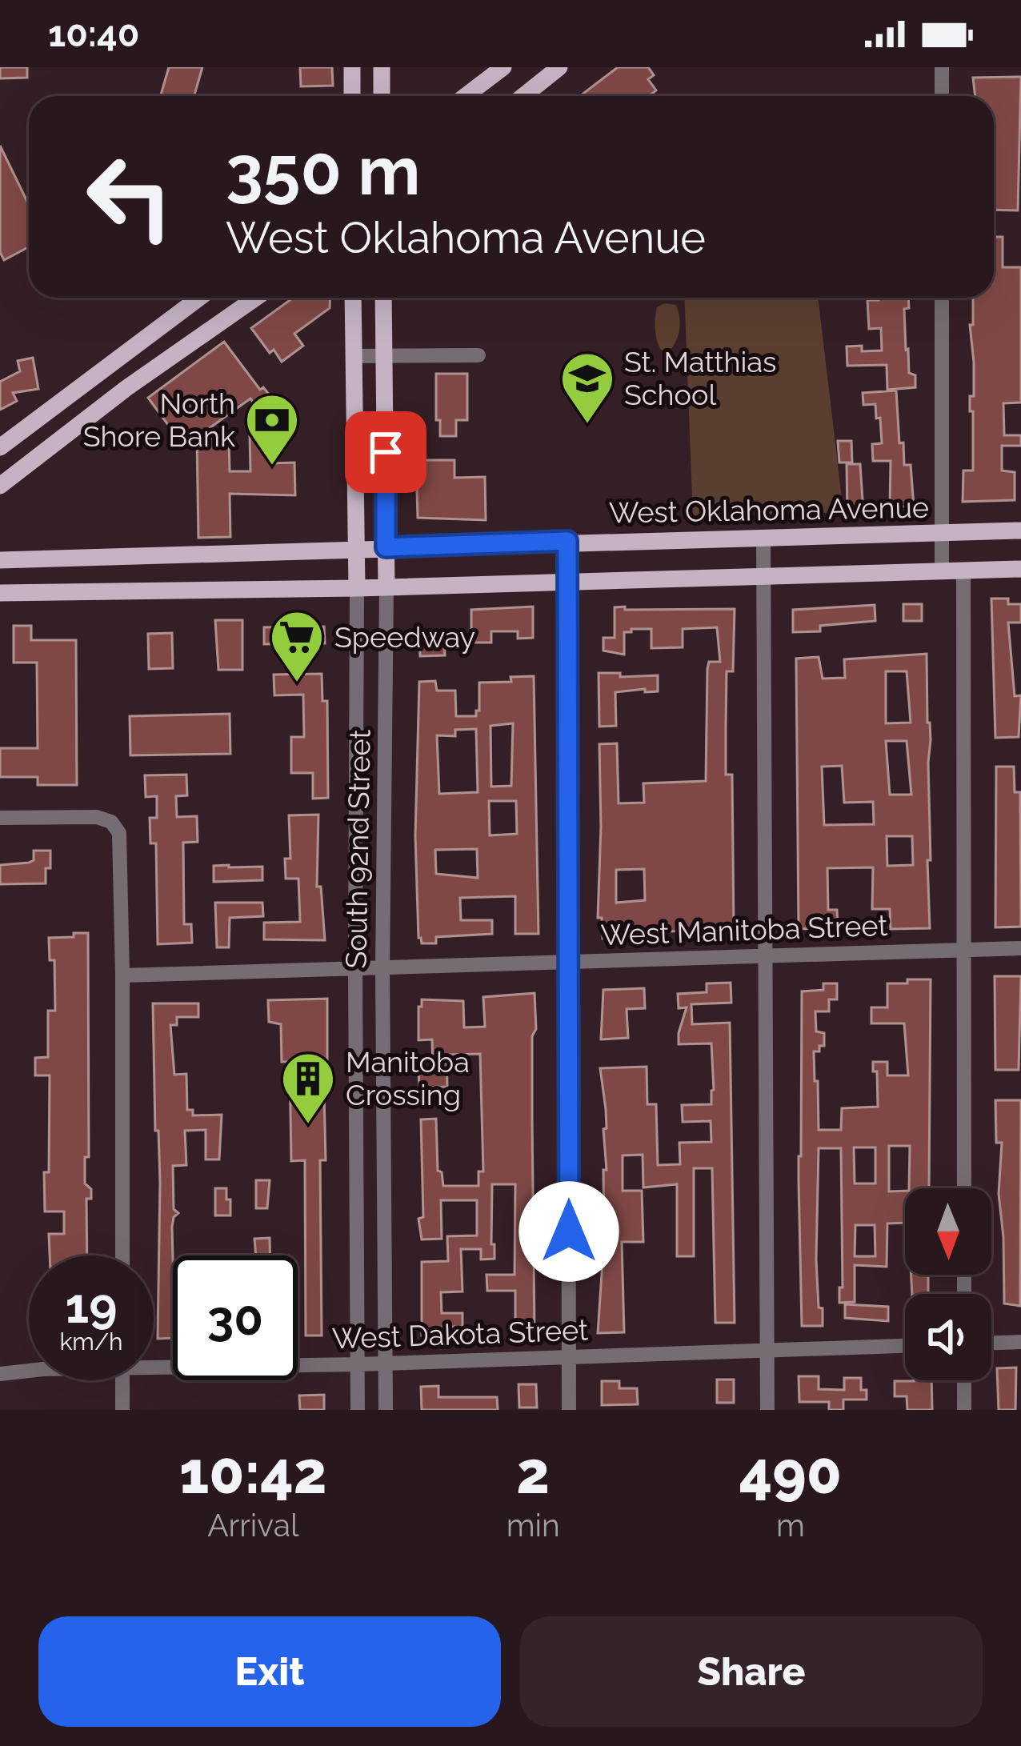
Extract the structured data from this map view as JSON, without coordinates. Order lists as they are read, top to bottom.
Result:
{
  "streets": {
    "main road": ["West Oklahoma Avenue", "South 92nd Street"],
    "street": ["West Manitoba Street", "West Dakota Street"]
  },
  "crossings": [
    ["West Oklahoma Avenue", "South 92nd Street"],
    ["South 92nd Street", "West Manitoba Street"],
    ["South 92nd Street", "West Dakota Street"]
  ],
  "places": {
    "school or university": ["St. Matthias School"],
    "bank": ["North Shore Bank"],
    "supermarket": ["Speedway"],
    "building": ["Manitoba Crossing"]
  },
  "north": "bottom",
  "page": {
    "status": "10:40",
    "turn": ["350 m", "West Oklahoma Avenue"],
    "speed": "19 km/h",
    "limit": "30",
    "eta": [
      "10:42",
      "Arrival",
      "2",
      "min",
      "490",
      "m"
    ],
    "buttons": ["Exit", "Share"]
  }
}
